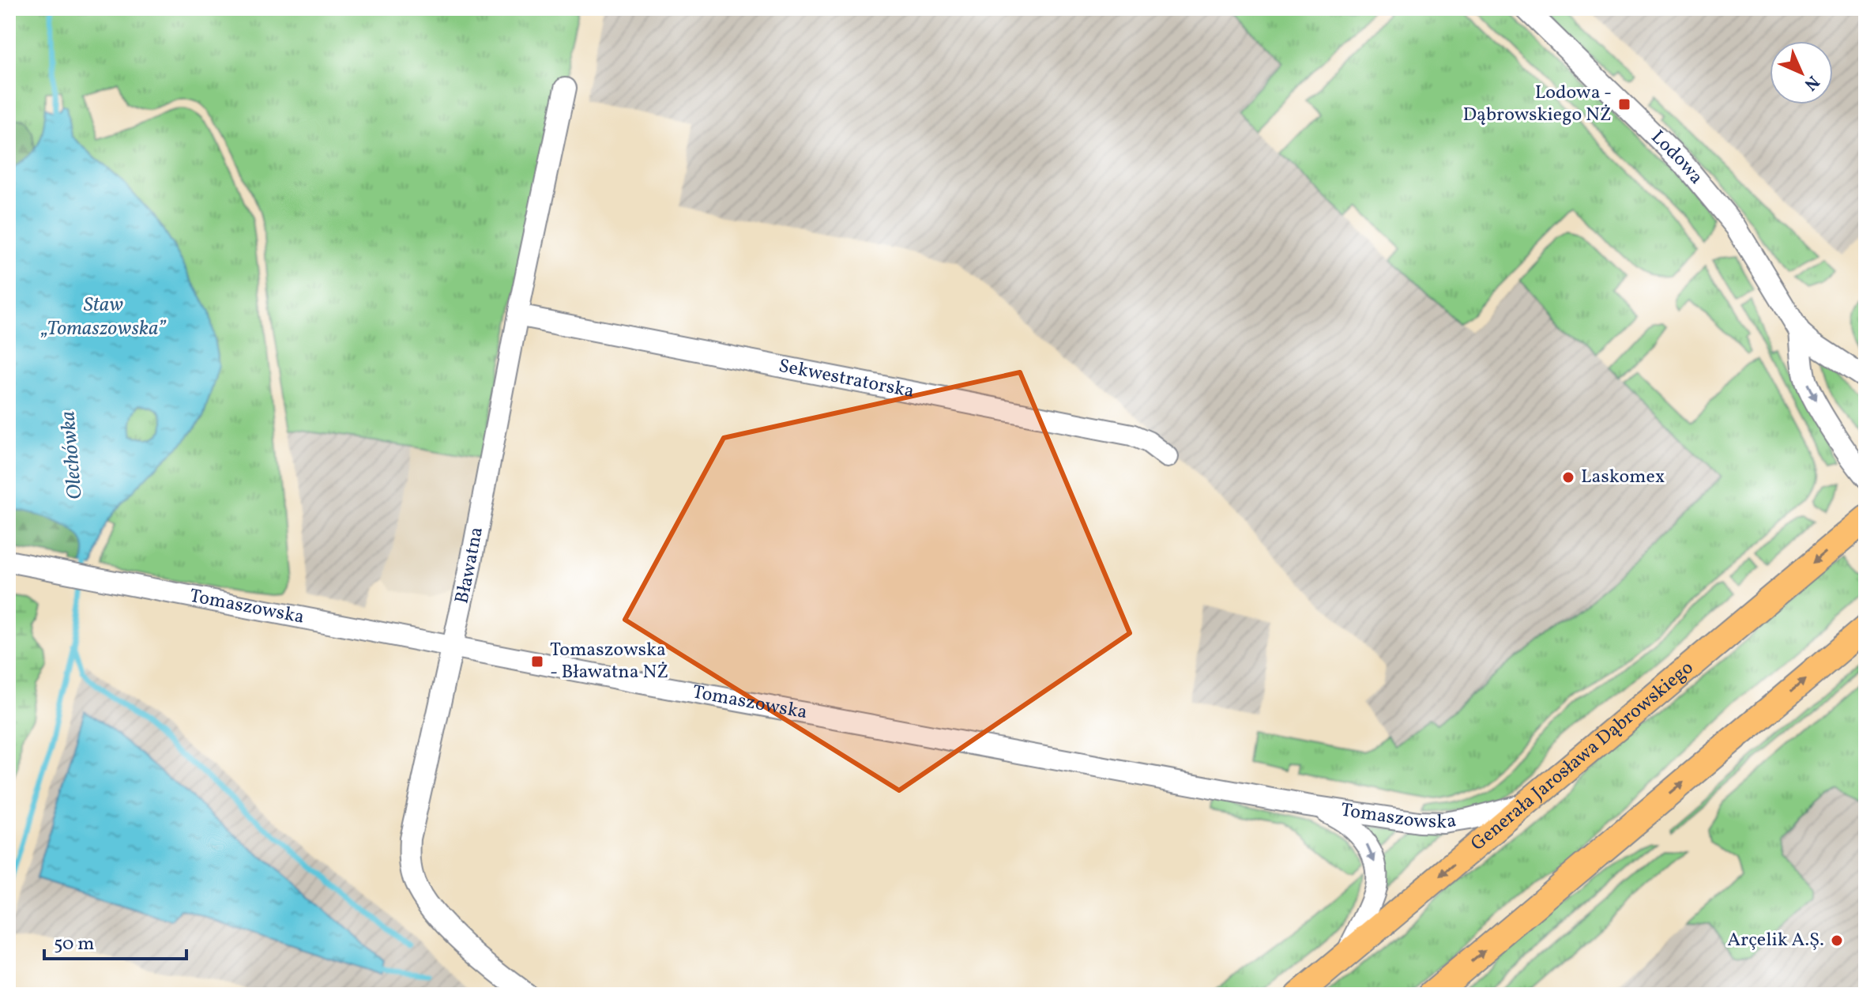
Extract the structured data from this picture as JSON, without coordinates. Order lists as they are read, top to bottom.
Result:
{
  "streets": {
    "main road": ["Generała Jarosława Dąbrowskiego"],
    "street": [
      "Lodowa",
      "Sekwestratorska",
      "Bławatna",
      "Tomaszowska"
    ]
  },
  "crossings": [
    ["Sekwestratorska", "Bławatna"],
    ["Bławatna", "Tomaszowska"],
    ["Tomaszowska", "Generała Jarosława Dąbrowskiego"]
  ],
  "water": ["Staw „Tomaszowska”", "Olechówka"],
  "places": {
    "transit": ["Lodowa - Dąbrowskiego NŻ", "Tomaszowska - Bławatna NŻ"],
    "other": ["Laskomex", "Arçelik A.Ş."]
  },
  "scale_bar": "50 m",
  "north": "bottom right"
}
